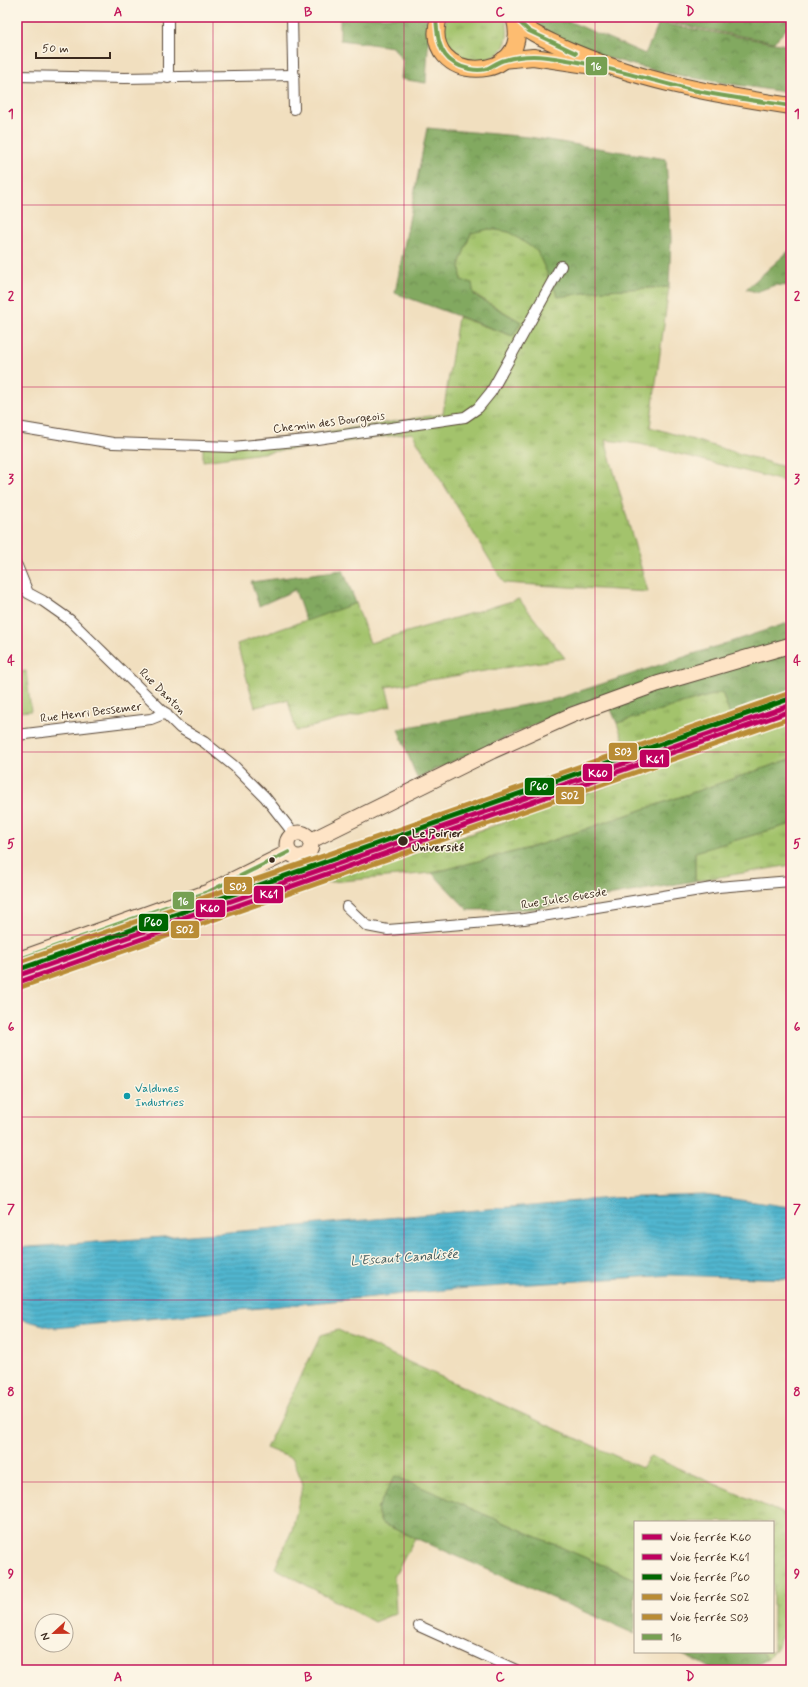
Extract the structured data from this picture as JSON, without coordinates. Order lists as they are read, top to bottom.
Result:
{
  "streets": {
    "street": [
      "Chemin des Bourgeois",
      "Rue Danton",
      "Rue Henri Bessemer",
      "Rue Jules Guesde"
    ]
  },
  "crossings": [
    ["Rue Danton", "Rue Henri Bessemer"]
  ],
  "water": ["L'Escaut Canalisée"],
  "places": ["Le Poirier Université", "Valdunes Industries"],
  "lines": [
    "transit line 16",
    "rail line S03",
    "rail line P60",
    "rail line K60",
    "rail line K61",
    "rail line S02"
  ],
  "legend": [
    "Voie ferrée K60",
    "Voie ferrée K61",
    "Voie ferrée P60",
    "Voie ferrée S02",
    "Voie ferrée S03",
    "16"
  ],
  "scale_bar": "50 m",
  "north": "left",
  "grid": {
    "columns": [
      "A",
      "B",
      "C",
      "D"
    ],
    "rows": [
      "1",
      "2",
      "3",
      "4",
      "5",
      "6",
      "7",
      "8",
      "9"
    ]
  }
}
